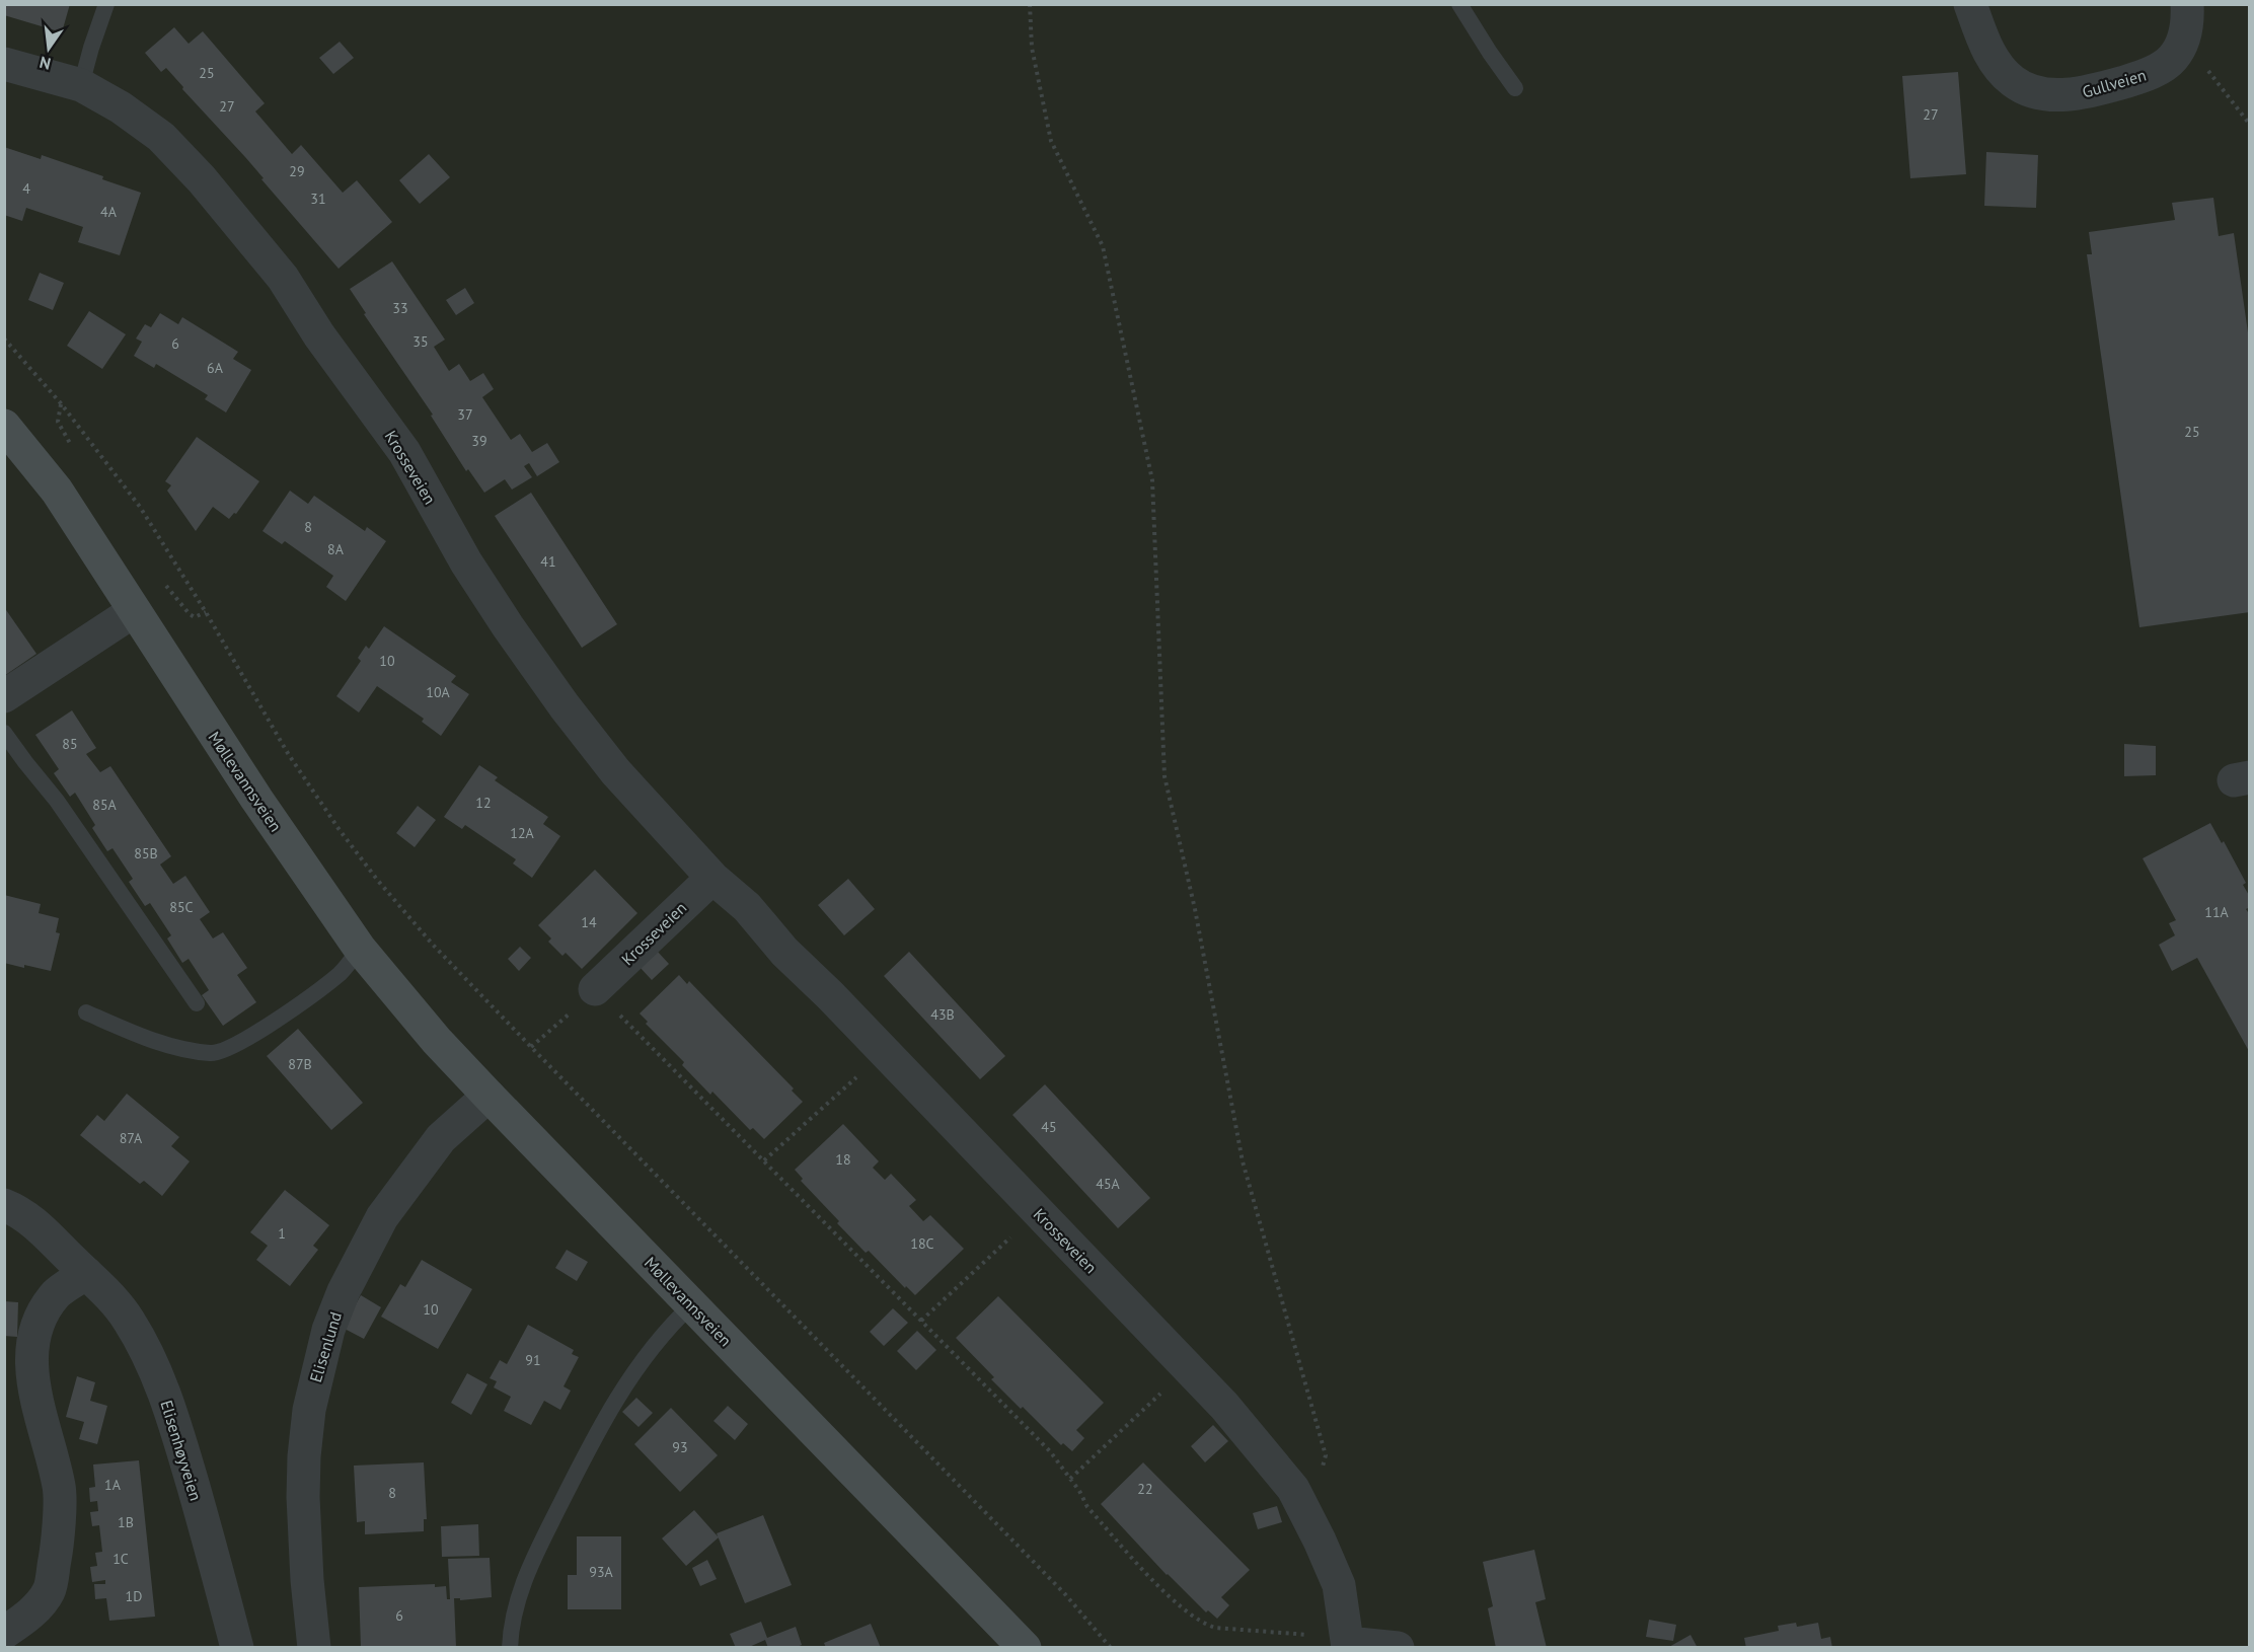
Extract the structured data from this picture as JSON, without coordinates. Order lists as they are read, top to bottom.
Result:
{
  "streets": {
    "main road": ["Møllevannsveien"],
    "street": [
      "Gullveien",
      "Krosseveien",
      "Elisenlund",
      "Elisenhøyveien"
    ]
  },
  "crossings": [
    ["Møllevannsveien", "Elisenlund"]
  ],
  "house_numbers": [
    "25",
    "27",
    "27",
    "29",
    "4",
    "31",
    "4A",
    "33",
    "35",
    "6",
    "6A",
    "37",
    "25",
    "39",
    "8",
    "8A",
    "41",
    "10",
    "10A",
    "85",
    "12",
    "85A",
    "12A",
    "85B",
    "85C",
    "11A",
    "14",
    "43B",
    "87B",
    "45",
    "87A",
    "18",
    "45A",
    "1",
    "18C",
    "10",
    "91",
    "93",
    "1A",
    "22",
    "8",
    "1B",
    "1C",
    "93A",
    "1D",
    "6"
  ],
  "north": "bottom"
}
